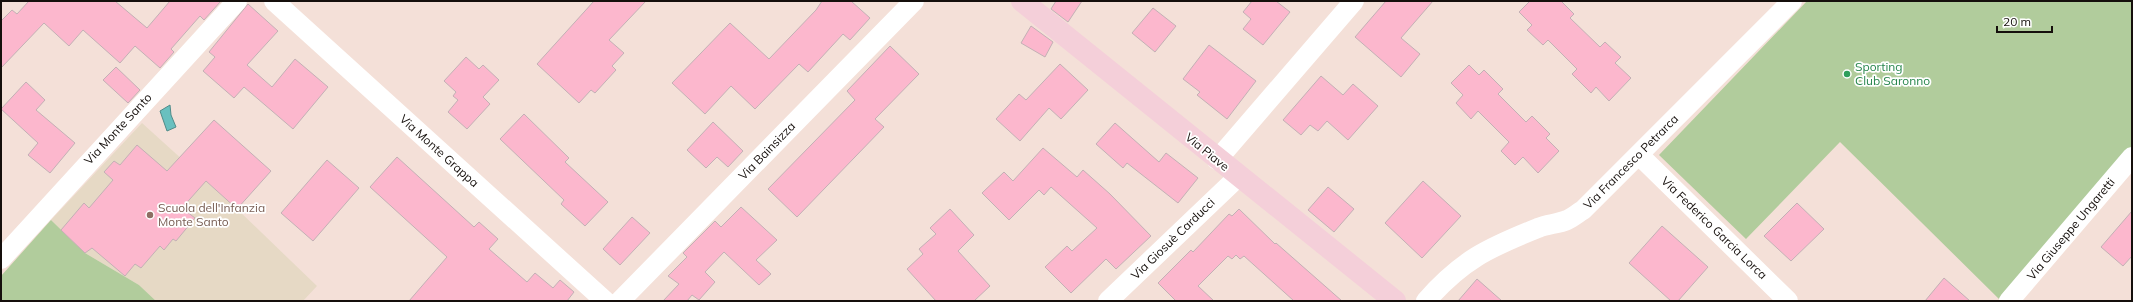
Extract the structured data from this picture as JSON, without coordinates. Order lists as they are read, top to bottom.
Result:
{
  "streets": {
    "street": [
      "Via Monte Santo",
      "Via Monte Grappa",
      "Via Bainsizza",
      "Via Piave",
      "Via Francesco Petrarca",
      "Via Federico Garcia Lorca",
      "Via Giuseppe Ungaretti",
      "Via Giosuè Carducci"
    ]
  },
  "crossings": [
    ["Via Piave", "Via Giosuè Carducci"],
    ["Via Francesco Petrarca", "Via Federico Garcia Lorca"]
  ],
  "places": ["Sporting Club Saronno", "Scuola dell'Infanzia Monte Santo"],
  "scale_bar": "20 m"
}
